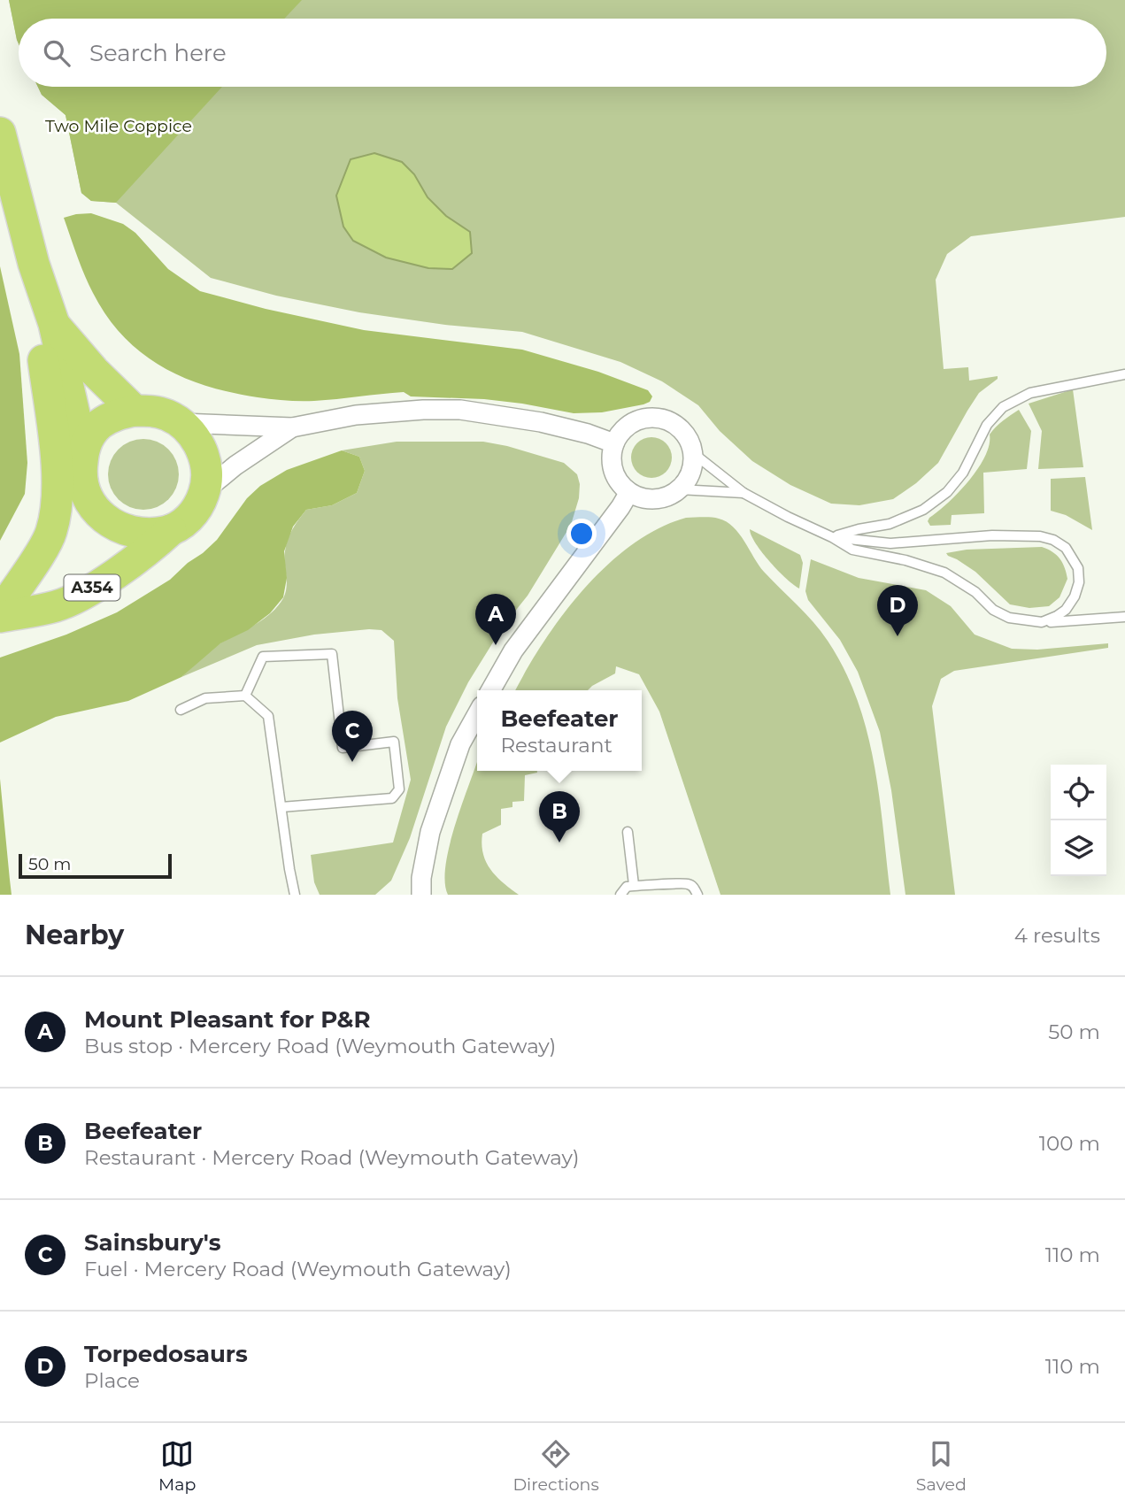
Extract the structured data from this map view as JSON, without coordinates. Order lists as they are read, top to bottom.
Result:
{
  "streets": {
    "highway": ["A354"]
  },
  "parks": ["Two Mile Coppice"],
  "scale_bar": "50 m",
  "page": {
    "search": "Search here",
    "pins": [
      "D",
      "A",
      "C",
      "B"
    ],
    "popup": ["Beefeater", "Restaurant"],
    "scale": "50 m",
    "heading": ["Nearby", "4 results"],
    "list": [
      {
        "mark": "A",
        "name": "Mount Pleasant for P&R",
        "note": "Bus stop · Mercery Road (Weymouth Gateway)",
        "value": "50 m"
      },
      {
        "mark": "B",
        "name": "Beefeater",
        "note": "Restaurant · Mercery Road (Weymouth Gateway)",
        "value": "100 m"
      },
      {
        "mark": "C",
        "name": "Sainsbury's",
        "note": "Fuel · Mercery Road (Weymouth Gateway)",
        "value": "110 m"
      },
      {
        "mark": "D",
        "name": "Torpedosaurs",
        "note": "Place",
        "value": "110 m"
      }
    ],
    "nav": ["Map", "Directions", "Saved"]
  }
}
